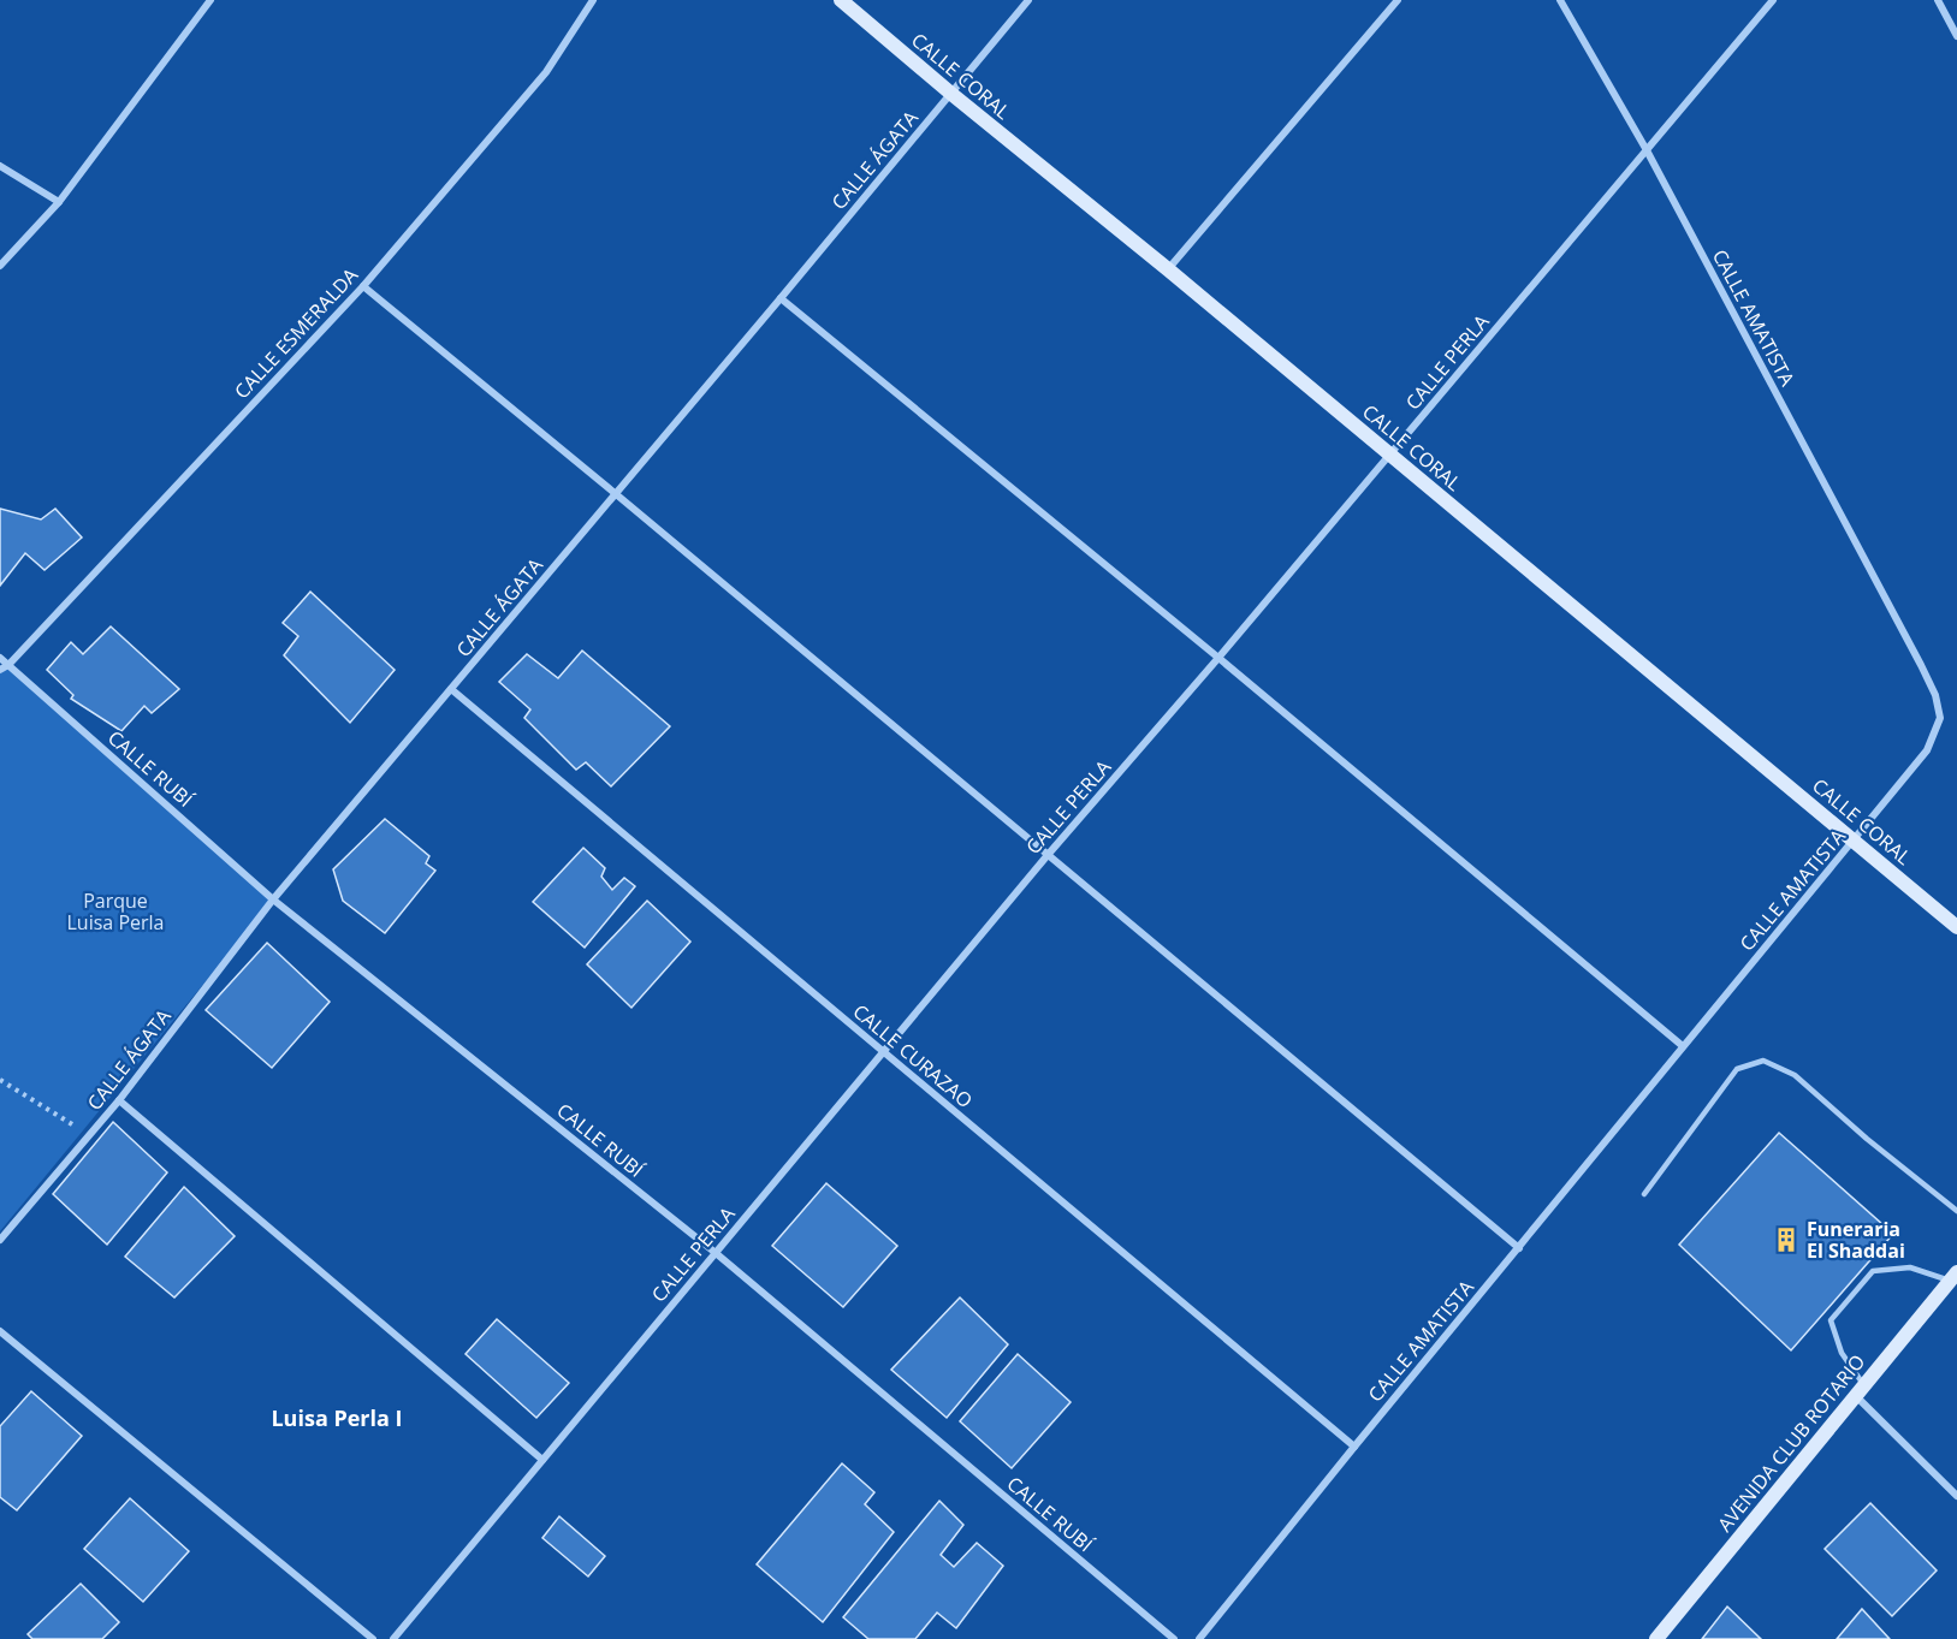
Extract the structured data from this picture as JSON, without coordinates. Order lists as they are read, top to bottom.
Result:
{
  "streets": {
    "street": [
      "CALLE CORAL",
      "CALLE ÁGATA",
      "CALLE AMATISTA",
      "CALLE ESMERALDA",
      "CALLE PERLA",
      "CALLE RUBÍ",
      "CALLE CURAZAO",
      "AVENIDA CLUB ROTARIO"
    ]
  },
  "crossings": [
    ["CALLE CORAL", "CALLE ÁGATA"],
    ["CALLE CORAL", "CALLE AMATISTA"],
    ["CALLE CORAL", "CALLE PERLA"],
    ["CALLE ÁGATA", "CALLE RUBÍ"],
    ["CALLE ÁGATA", "CALLE CURAZAO"],
    ["CALLE AMATISTA", "CALLE PERLA"],
    ["CALLE AMATISTA", "CALLE CURAZAO"],
    ["CALLE ESMERALDA", "CALLE RUBÍ"],
    ["CALLE PERLA", "CALLE RUBÍ"],
    ["CALLE PERLA", "CALLE CURAZAO"]
  ],
  "districts": ["Luisa Perla I"],
  "parks": ["Parque Luisa Perla"],
  "places": {
    "building": ["Funeraria El Shaddai"]
  }
}
